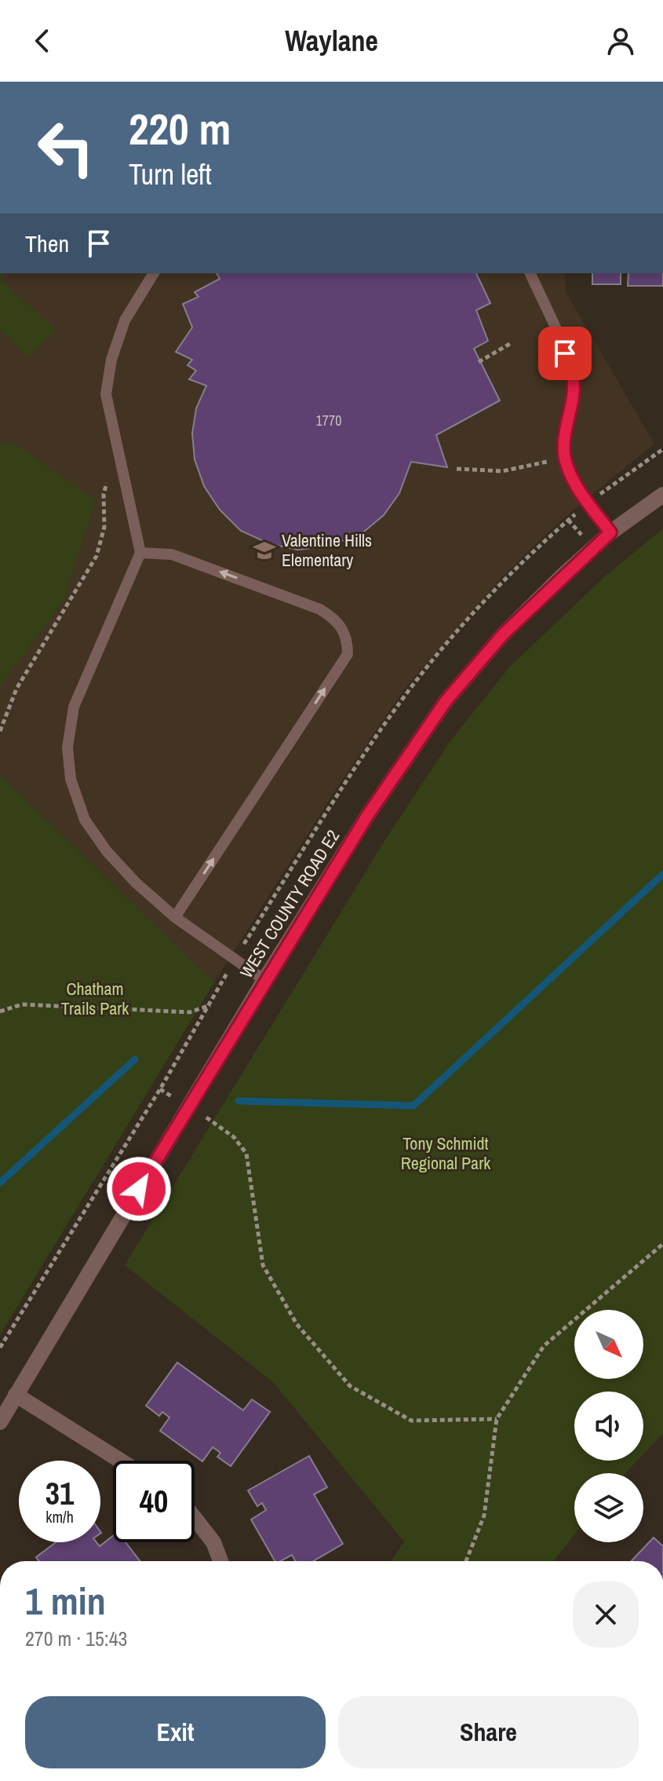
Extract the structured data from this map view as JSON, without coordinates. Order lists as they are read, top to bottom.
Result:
{
  "streets": {
    "street": ["WEST COUNTY ROAD E2"]
  },
  "parks": ["Chatham Trails Park", "Tony Schmidt Regional Park"],
  "places": {
    "school or university": ["Valentine Hills Elementary"]
  },
  "house_numbers": ["1770"],
  "north": "bottom right",
  "page": {
    "header": "Waylane",
    "turn": ["220 m", "Turn left"],
    "then": "Then",
    "speed": "31 km/h",
    "limit": "40",
    "heading": ["1 min", "270 m · 15:43"],
    "buttons": ["Exit", "Share"]
  }
}
